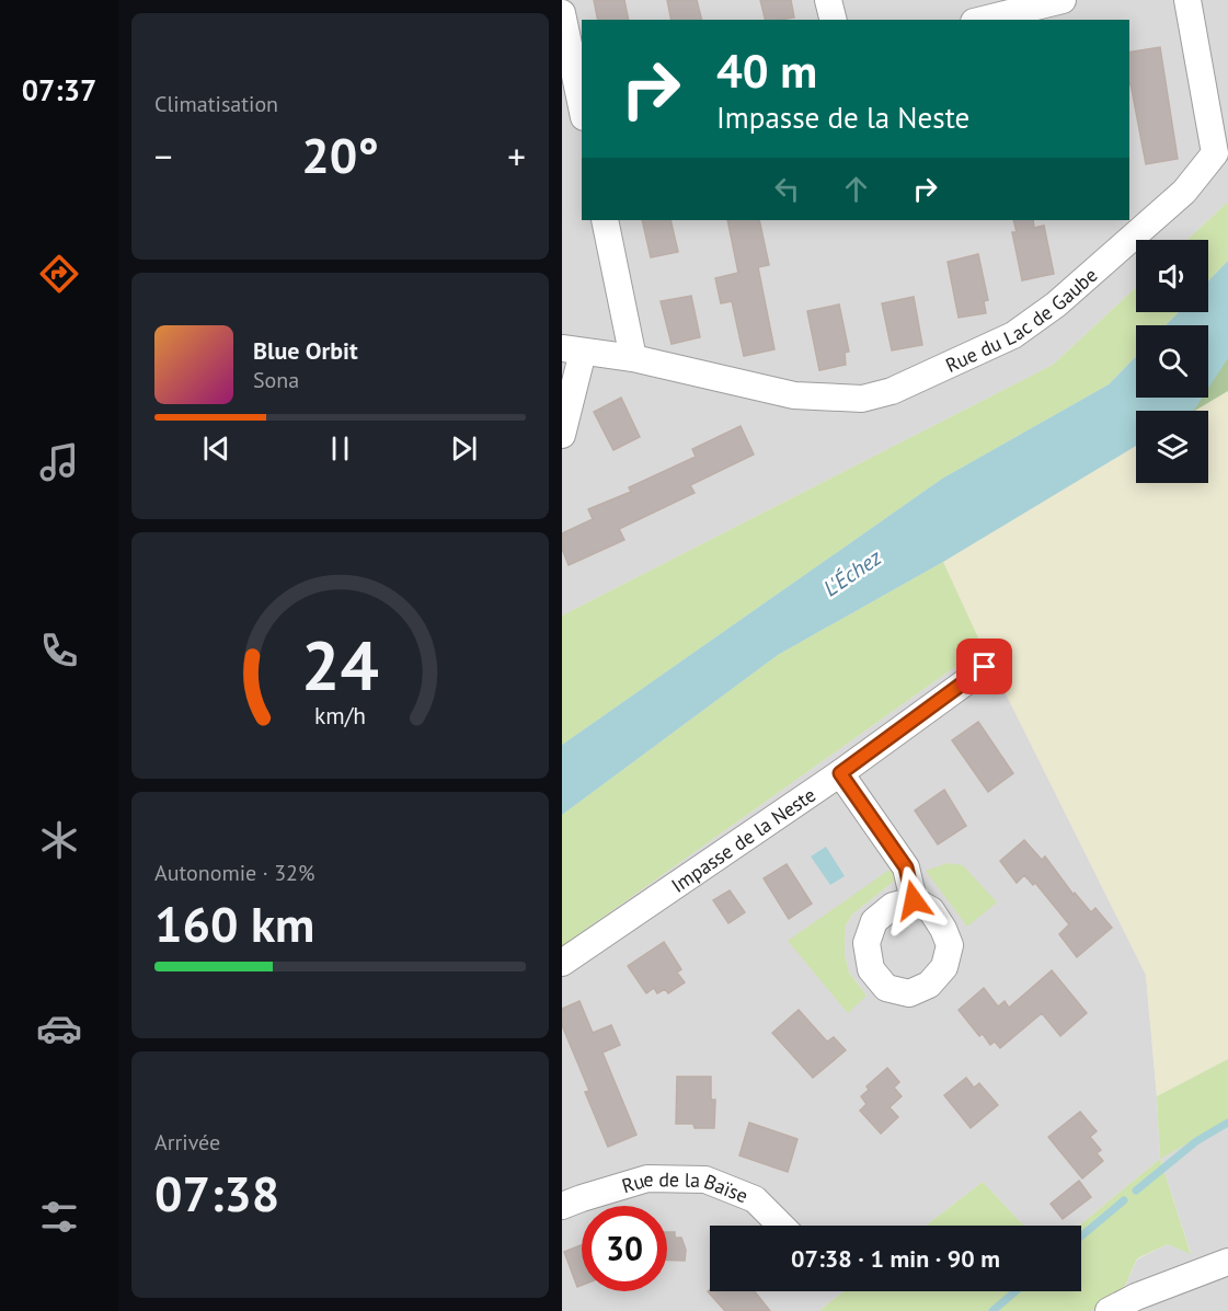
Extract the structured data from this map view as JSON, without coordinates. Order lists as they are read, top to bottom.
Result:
{
  "streets": {
    "street": ["Rue du Lac de Gaube", "Impasse de la Neste", "Rue de la Baïse"]
  },
  "water": ["L'Échez"],
  "page": {
    "tabs": "07:37",
    "tile": [
      "Climatisation",
      ["Autonomie · 32%", "160 km"],
      ["Arrivée", "07:38"]
    ],
    "turn": ["40 m", "Impasse de la Neste"],
    "heat": ["−", "20°", "+"],
    "song": ["Blue Orbit", "Sona"],
    "limit": "30",
    "trip": "07:38 · 1 min · 90 m",
    "gauge": ["24", "km/h"]
  }
}
